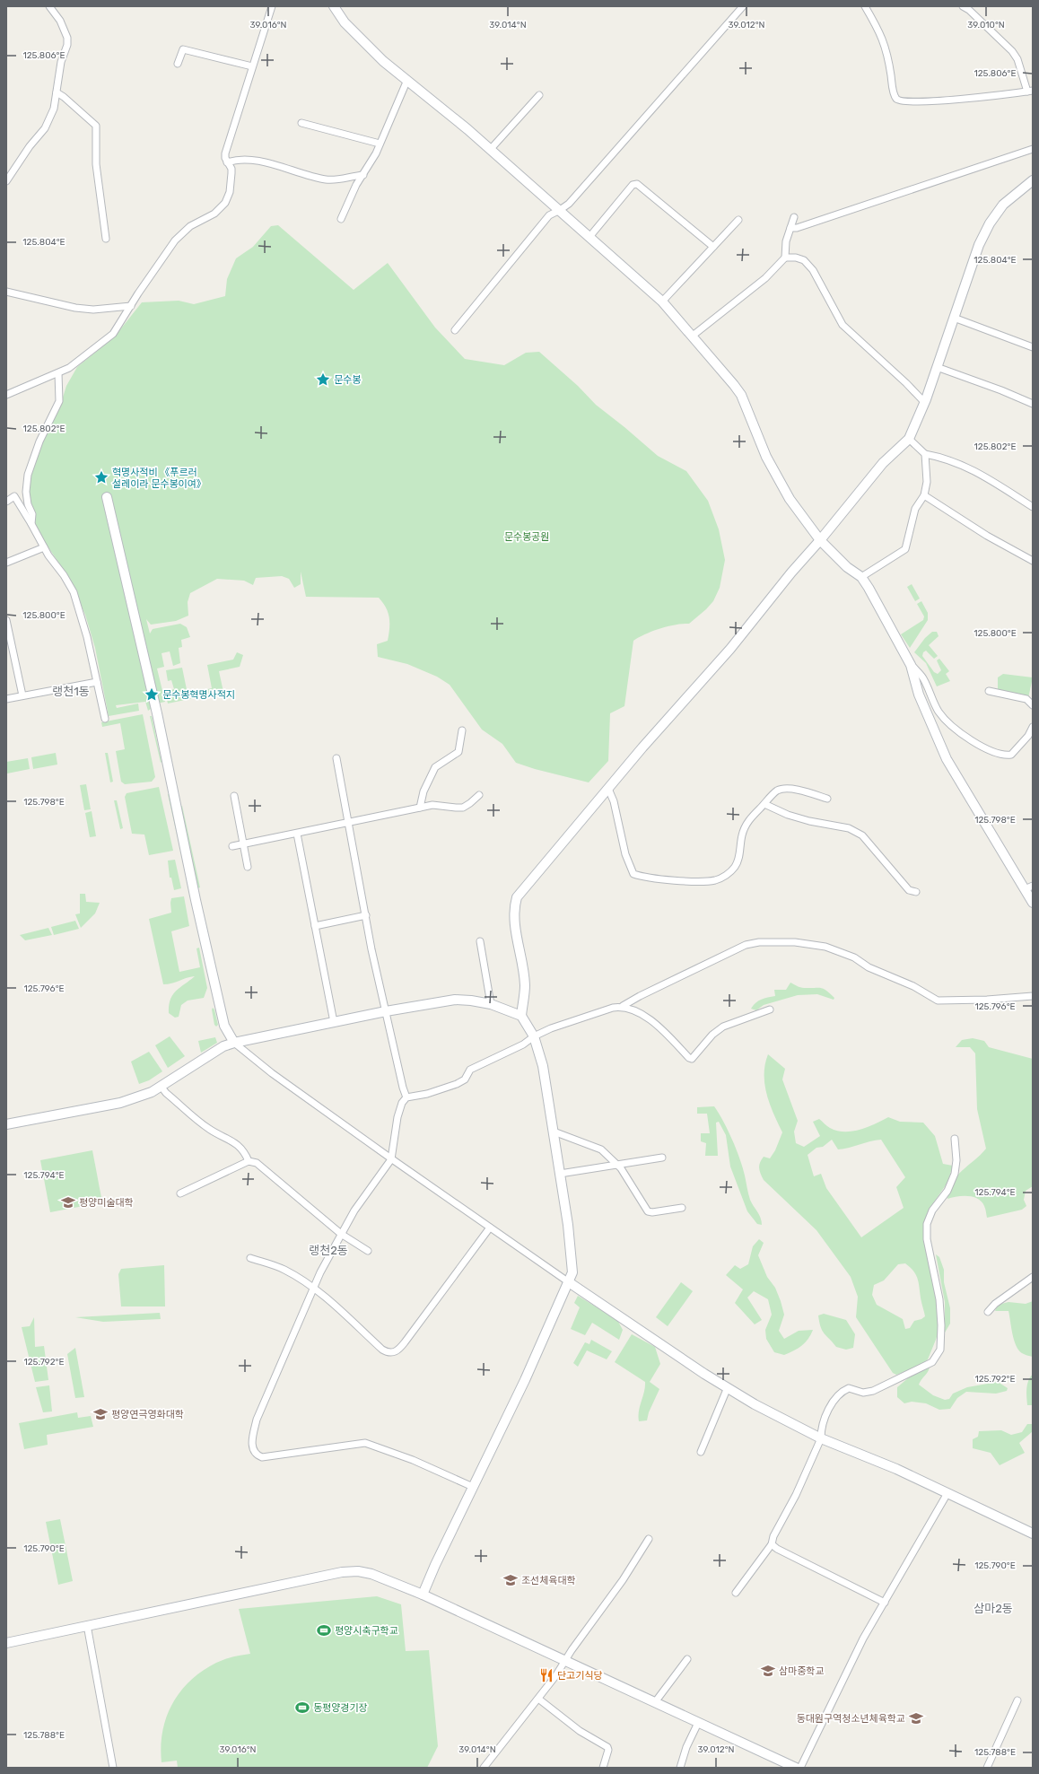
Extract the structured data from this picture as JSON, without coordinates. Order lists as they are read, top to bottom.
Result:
{
  "districts": ["랭천1동", "랭천2동", "삼마2동"],
  "parks": ["문수봉공원"],
  "places": {
    "place": ["문수봉", "혁명사적비 《푸르러 설레이라 문수봉이여》", "문수봉혁명사적지"],
    "school or university": [
      "평양미술대학",
      "평양연극영화대학",
      "조선체육대학",
      "삼마중학교",
      "동대원구역청소년체육학교"
    ],
    "sports": ["평양시축구학교", "동평양경기장"],
    "restaurant": ["단고기식당"]
  },
  "coordinates": [
    "39.016°N",
    "39.014°N",
    "39.012°N",
    "39.010°N",
    "125.806°E",
    "125.804°E",
    "125.802°E",
    "125.800°E",
    "125.798°E",
    "125.796°E",
    "125.794°E",
    "125.792°E",
    "125.790°E",
    "125.788°E"
  ]
}
